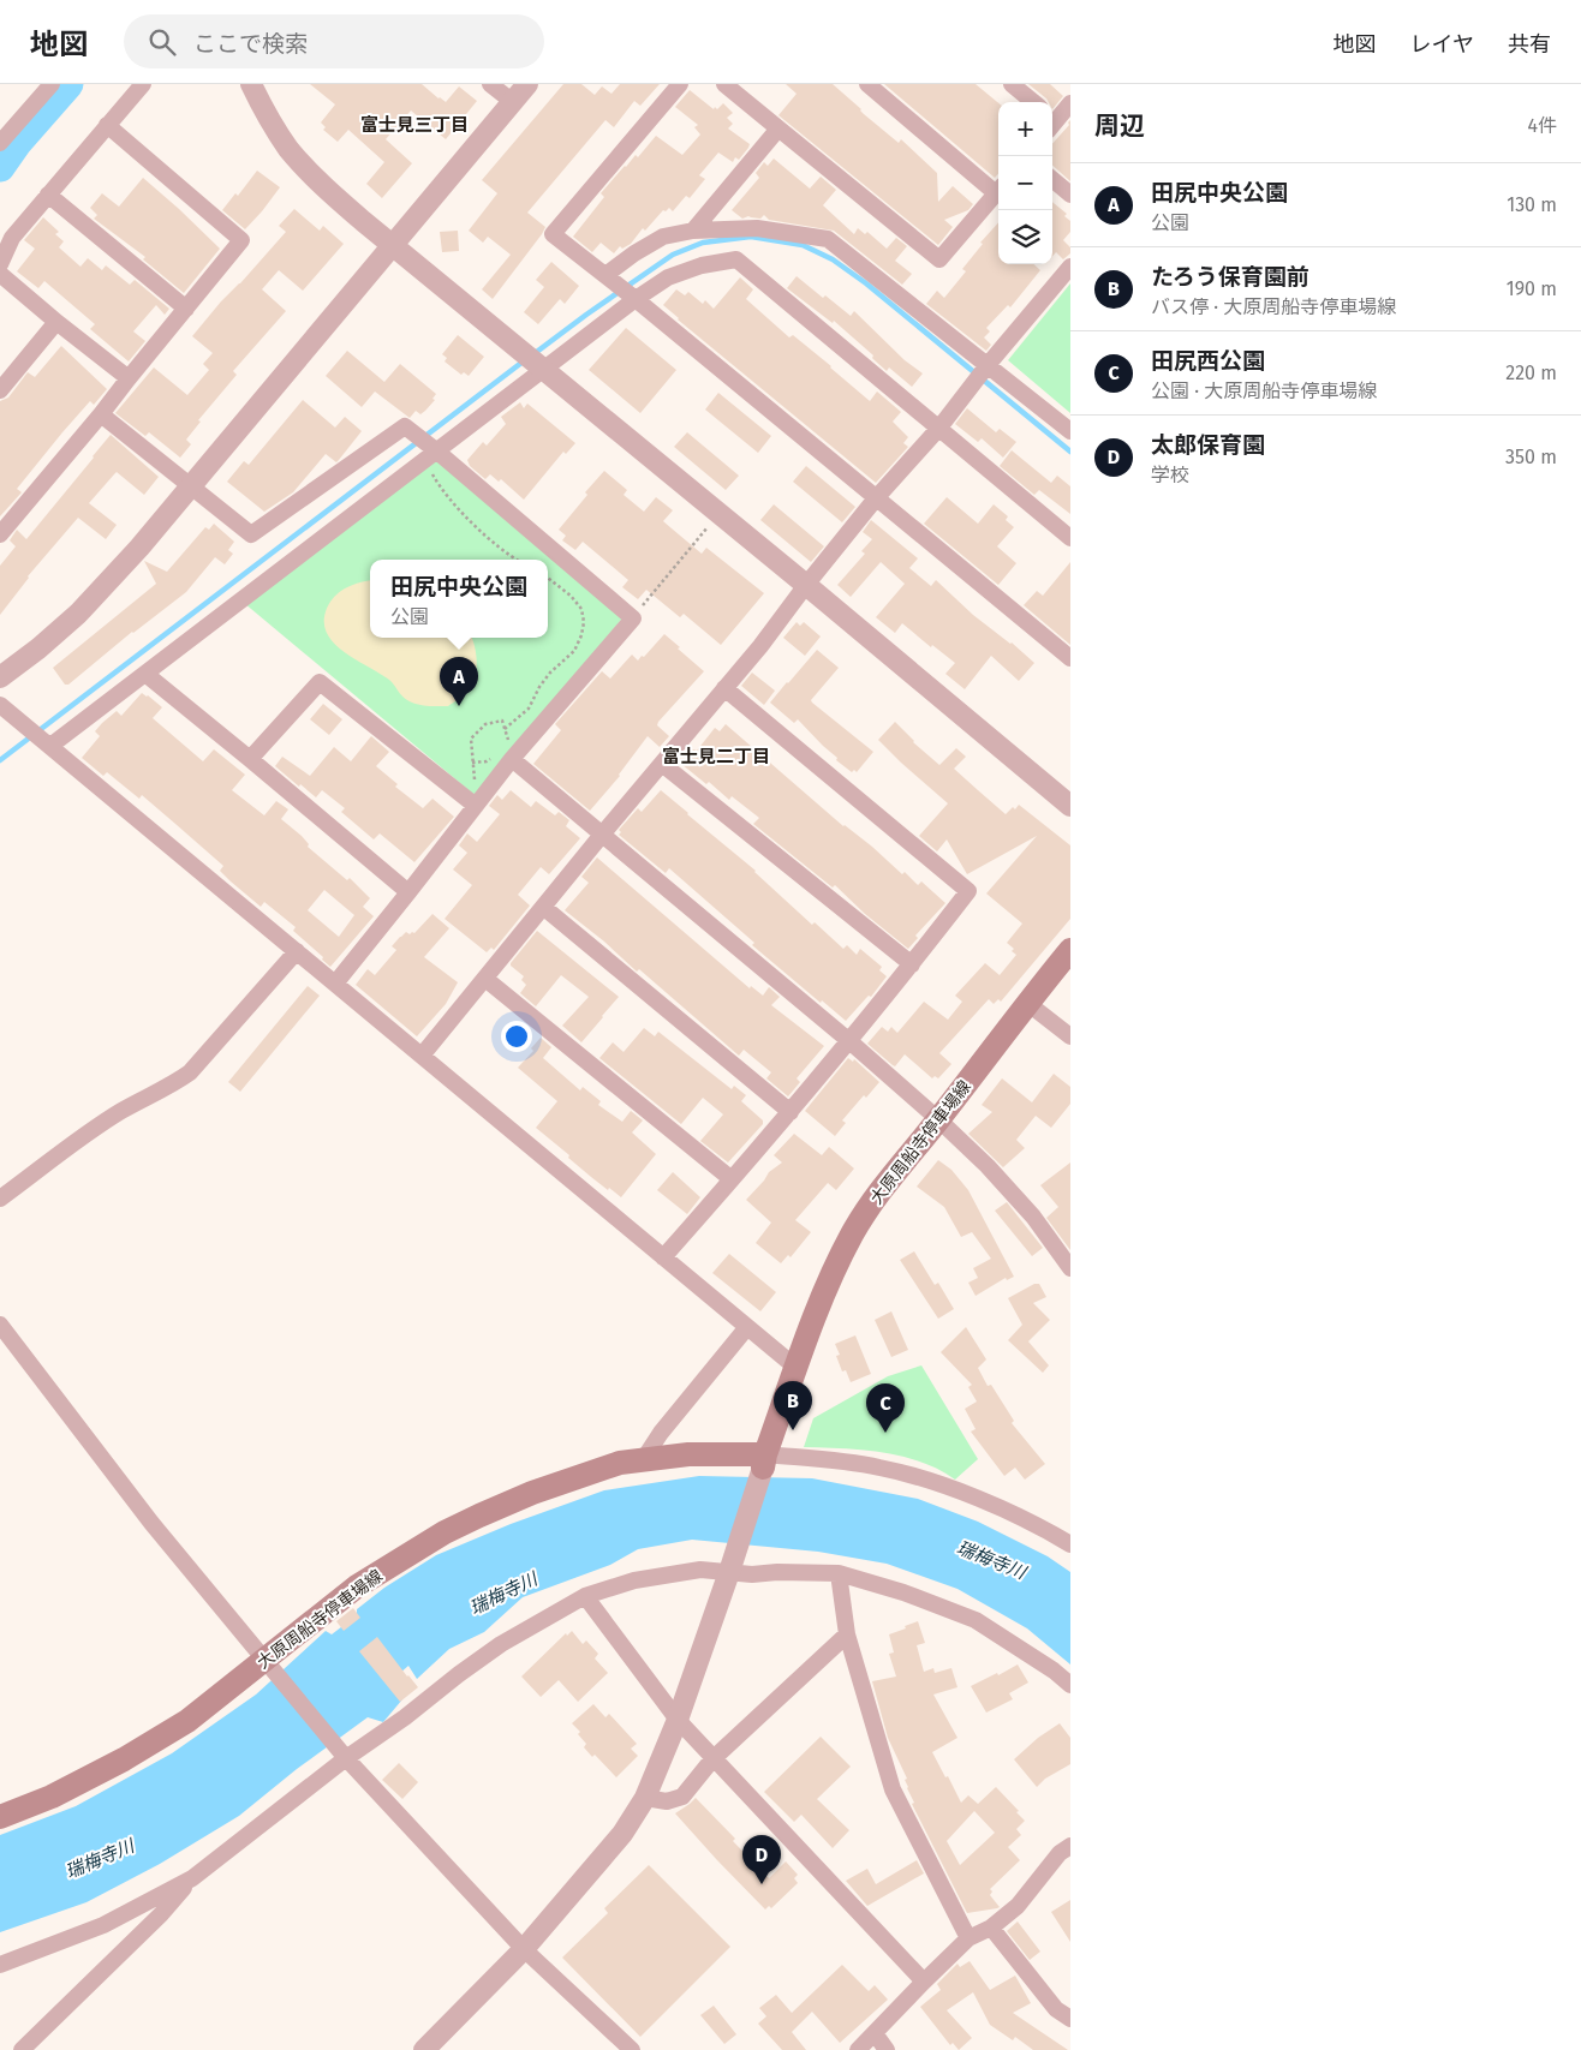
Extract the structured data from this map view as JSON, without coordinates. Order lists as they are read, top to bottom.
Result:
{
  "streets": {
    "main road": ["大原周船寺停車場線"]
  },
  "districts": ["富士見三丁目", "富士見二丁目"],
  "water": ["瑞梅寺川"],
  "page": {
    "header": "地図",
    "search": "ここで検索",
    "nav": ["地図", "レイヤ", "共有"],
    "heading": ["周辺", "4件"],
    "map_buttons": ["+", "−"],
    "list": [
      {
        "mark": "A",
        "name": "田尻中央公園",
        "note": "公園",
        "value": "130 m"
      },
      {
        "mark": "B",
        "name": "たろう保育園前",
        "note": "バス停 · 大原周船寺停車場線",
        "value": "190 m"
      },
      {
        "mark": "C",
        "name": "田尻西公園",
        "note": "公園 · 大原周船寺停車場線",
        "value": "220 m"
      },
      {
        "mark": "D",
        "name": "太郎保育園",
        "note": "学校",
        "value": "350 m"
      }
    ],
    "popup": ["田尻中央公園", "公園"],
    "pins": [
      "A",
      "B",
      "C",
      "D"
    ]
  }
}
